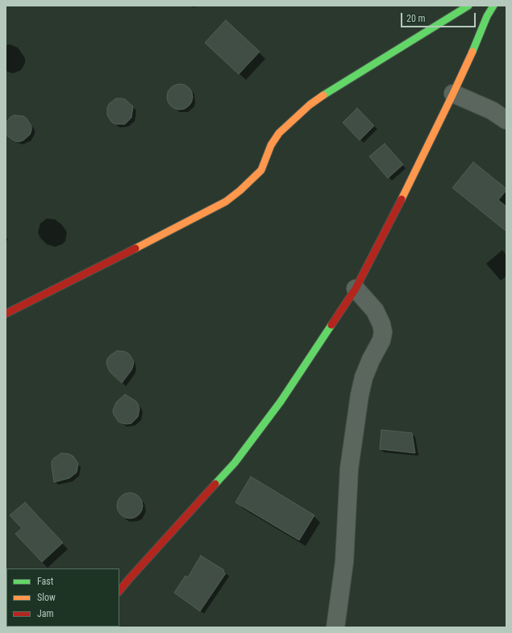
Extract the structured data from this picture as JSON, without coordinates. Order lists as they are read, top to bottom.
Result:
{
  "legend": ["Fast", "Slow", "Jam"],
  "scale_bar": "20 m"
}
